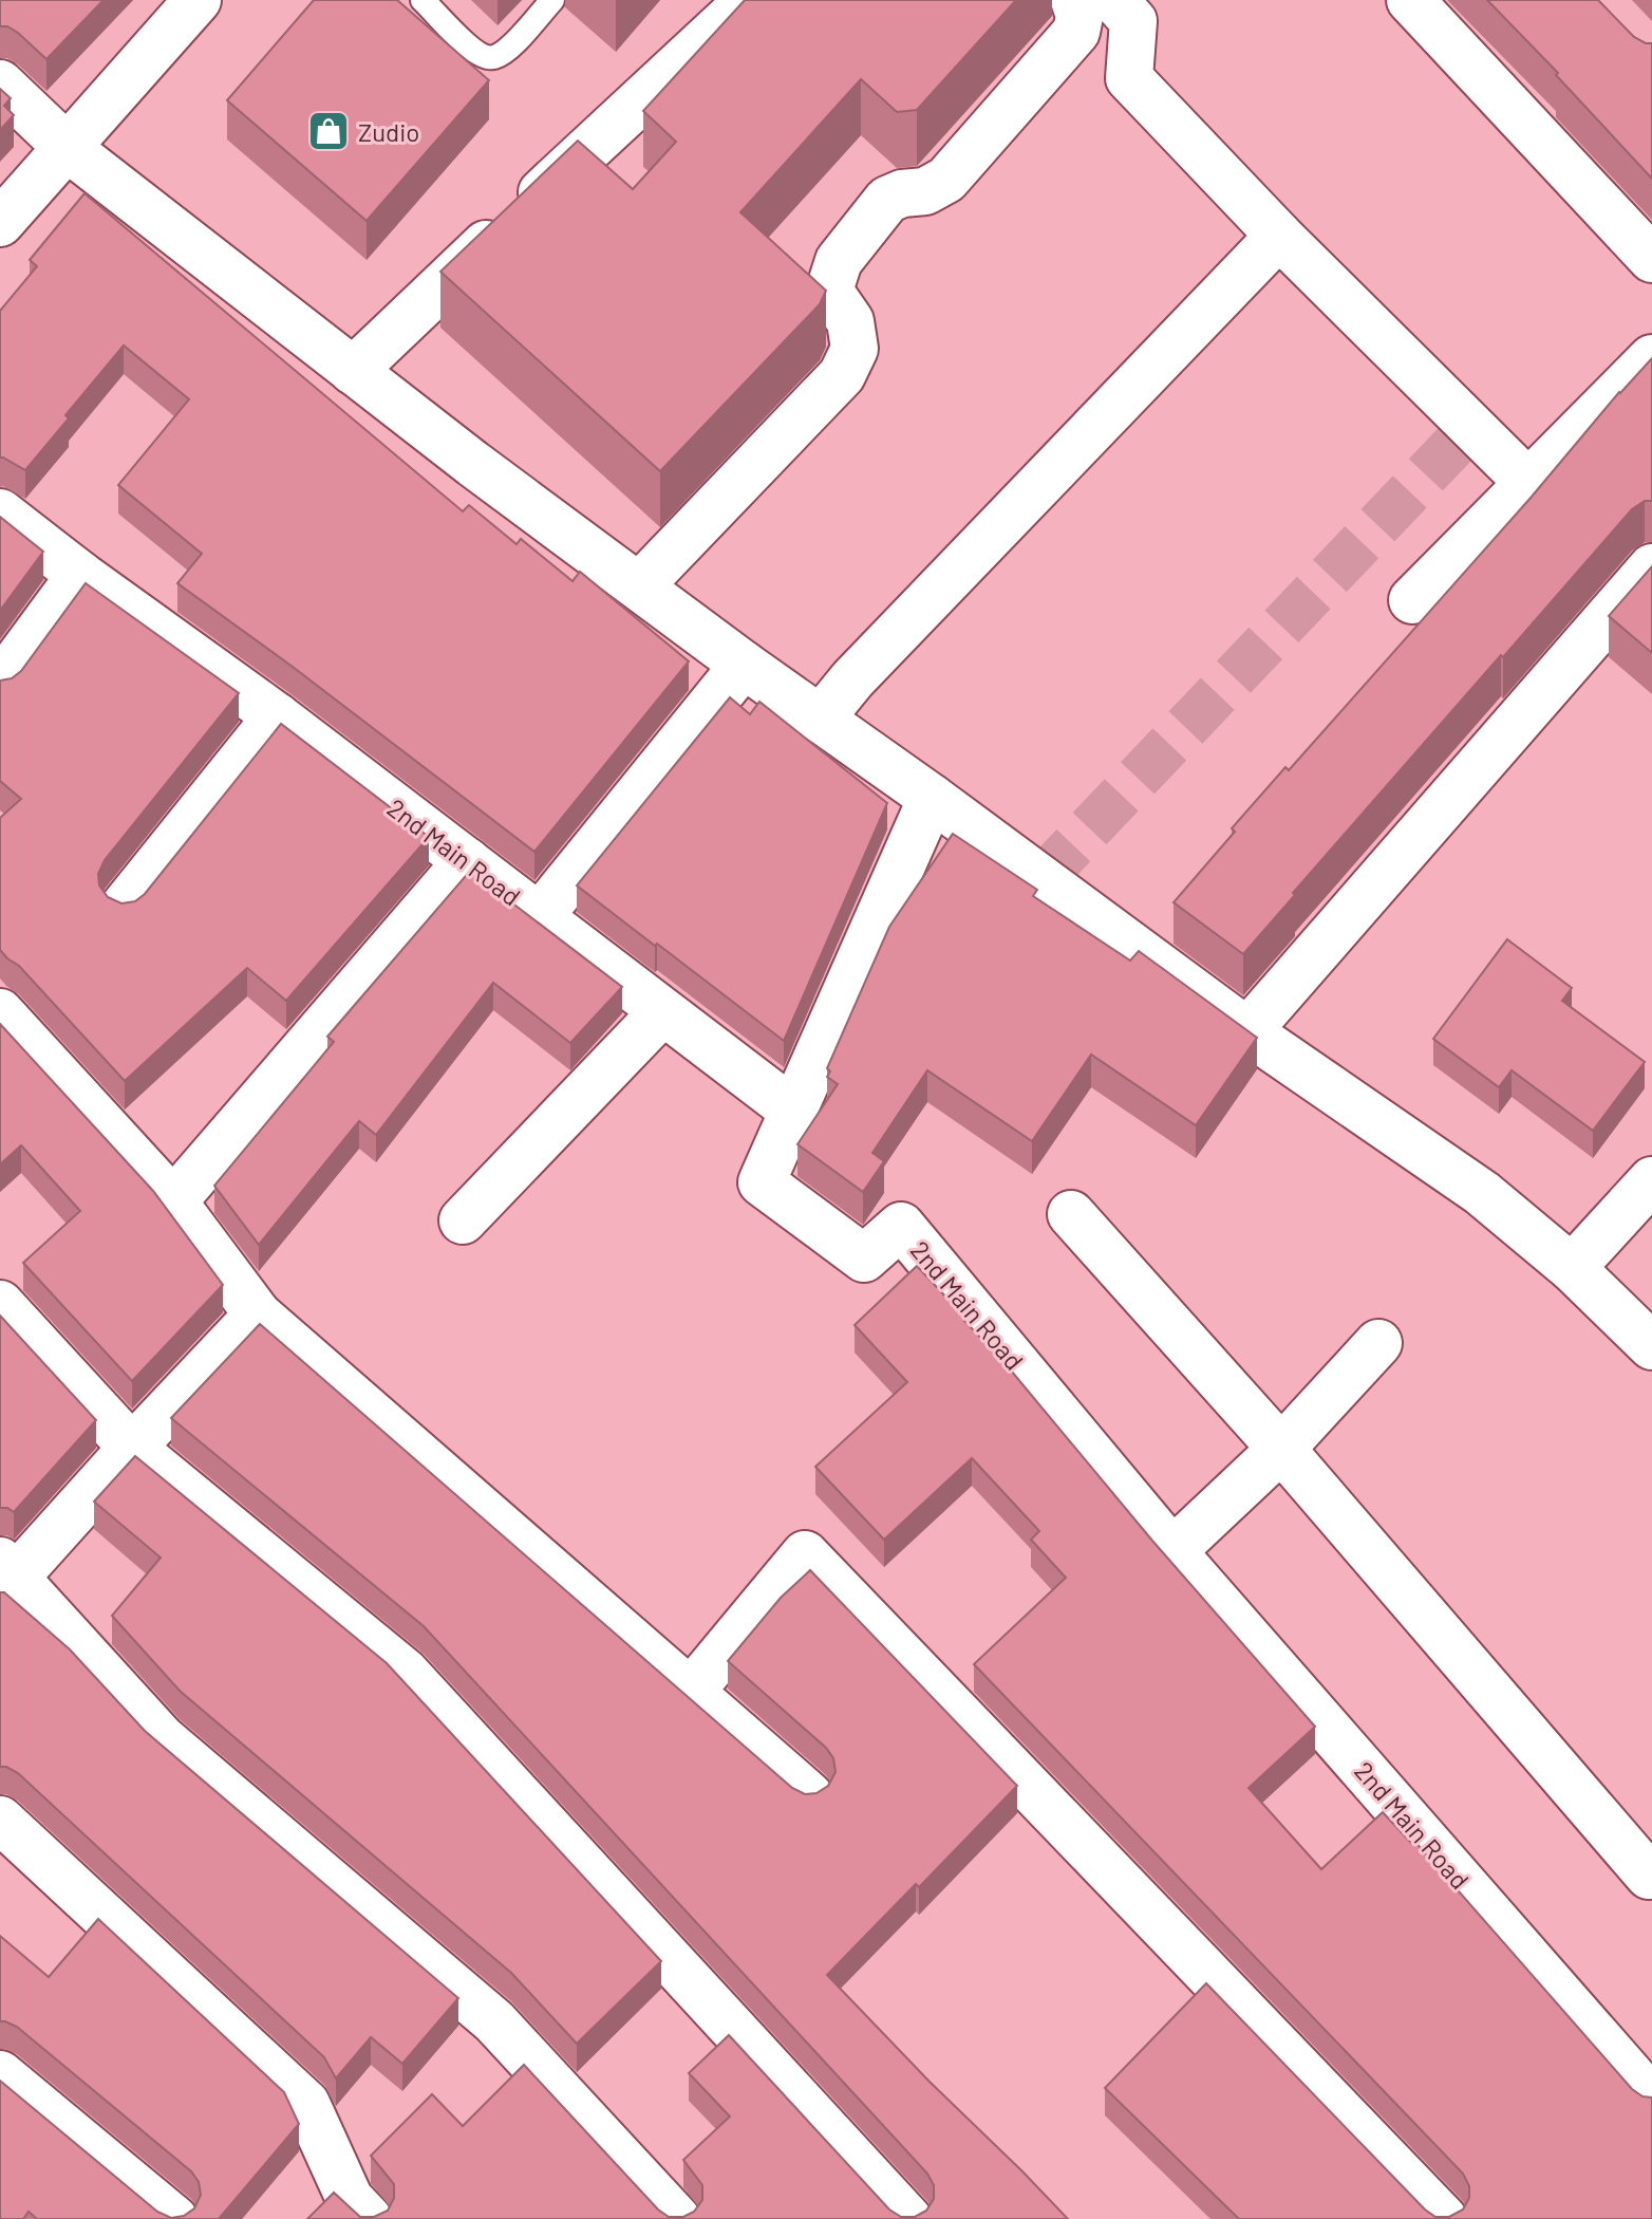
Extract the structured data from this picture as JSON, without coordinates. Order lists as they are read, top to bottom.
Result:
{
  "streets": {
    "street": ["2nd Main Road"]
  },
  "places": {
    "shop": ["Zudio"]
  }
}
